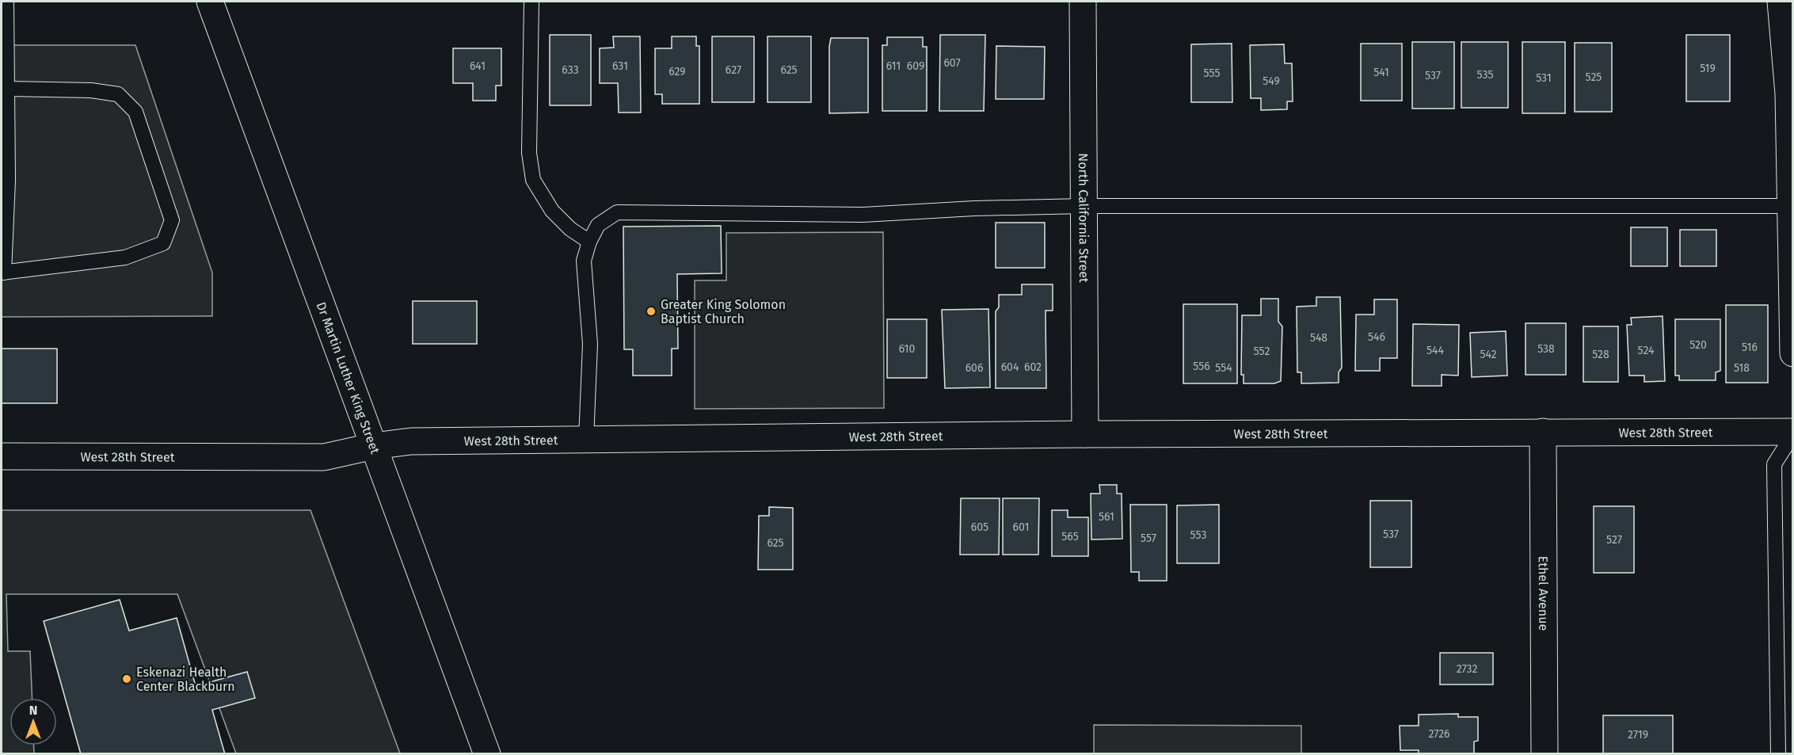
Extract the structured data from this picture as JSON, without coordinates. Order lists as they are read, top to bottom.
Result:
{
  "streets": {
    "street": [
      "North California Street",
      "Dr Martin Luther King Street",
      "West 28th Street",
      "Ethel Avenue"
    ]
  },
  "crossings": [
    ["North California Street", "West 28th Street"],
    ["Dr Martin Luther King Street", "West 28th Street"],
    ["West 28th Street", "Ethel Avenue"]
  ],
  "places": ["Greater King Solomon Baptist Church", "Eskenazi Health Center Blackburn"],
  "house_numbers": [
    "607",
    "641",
    "631",
    "611",
    "609",
    "519",
    "633",
    "627",
    "625",
    "629",
    "541",
    "555",
    "535",
    "537",
    "525",
    "531",
    "549",
    "546",
    "548",
    "520",
    "516",
    "610",
    "538",
    "544",
    "524",
    "552",
    "542",
    "528",
    "556",
    "604",
    "602",
    "606",
    "554",
    "518",
    "561",
    "605",
    "601",
    "537",
    "553",
    "565",
    "557",
    "527",
    "625",
    "2732",
    "2726",
    "2719"
  ],
  "north": "top"
}
